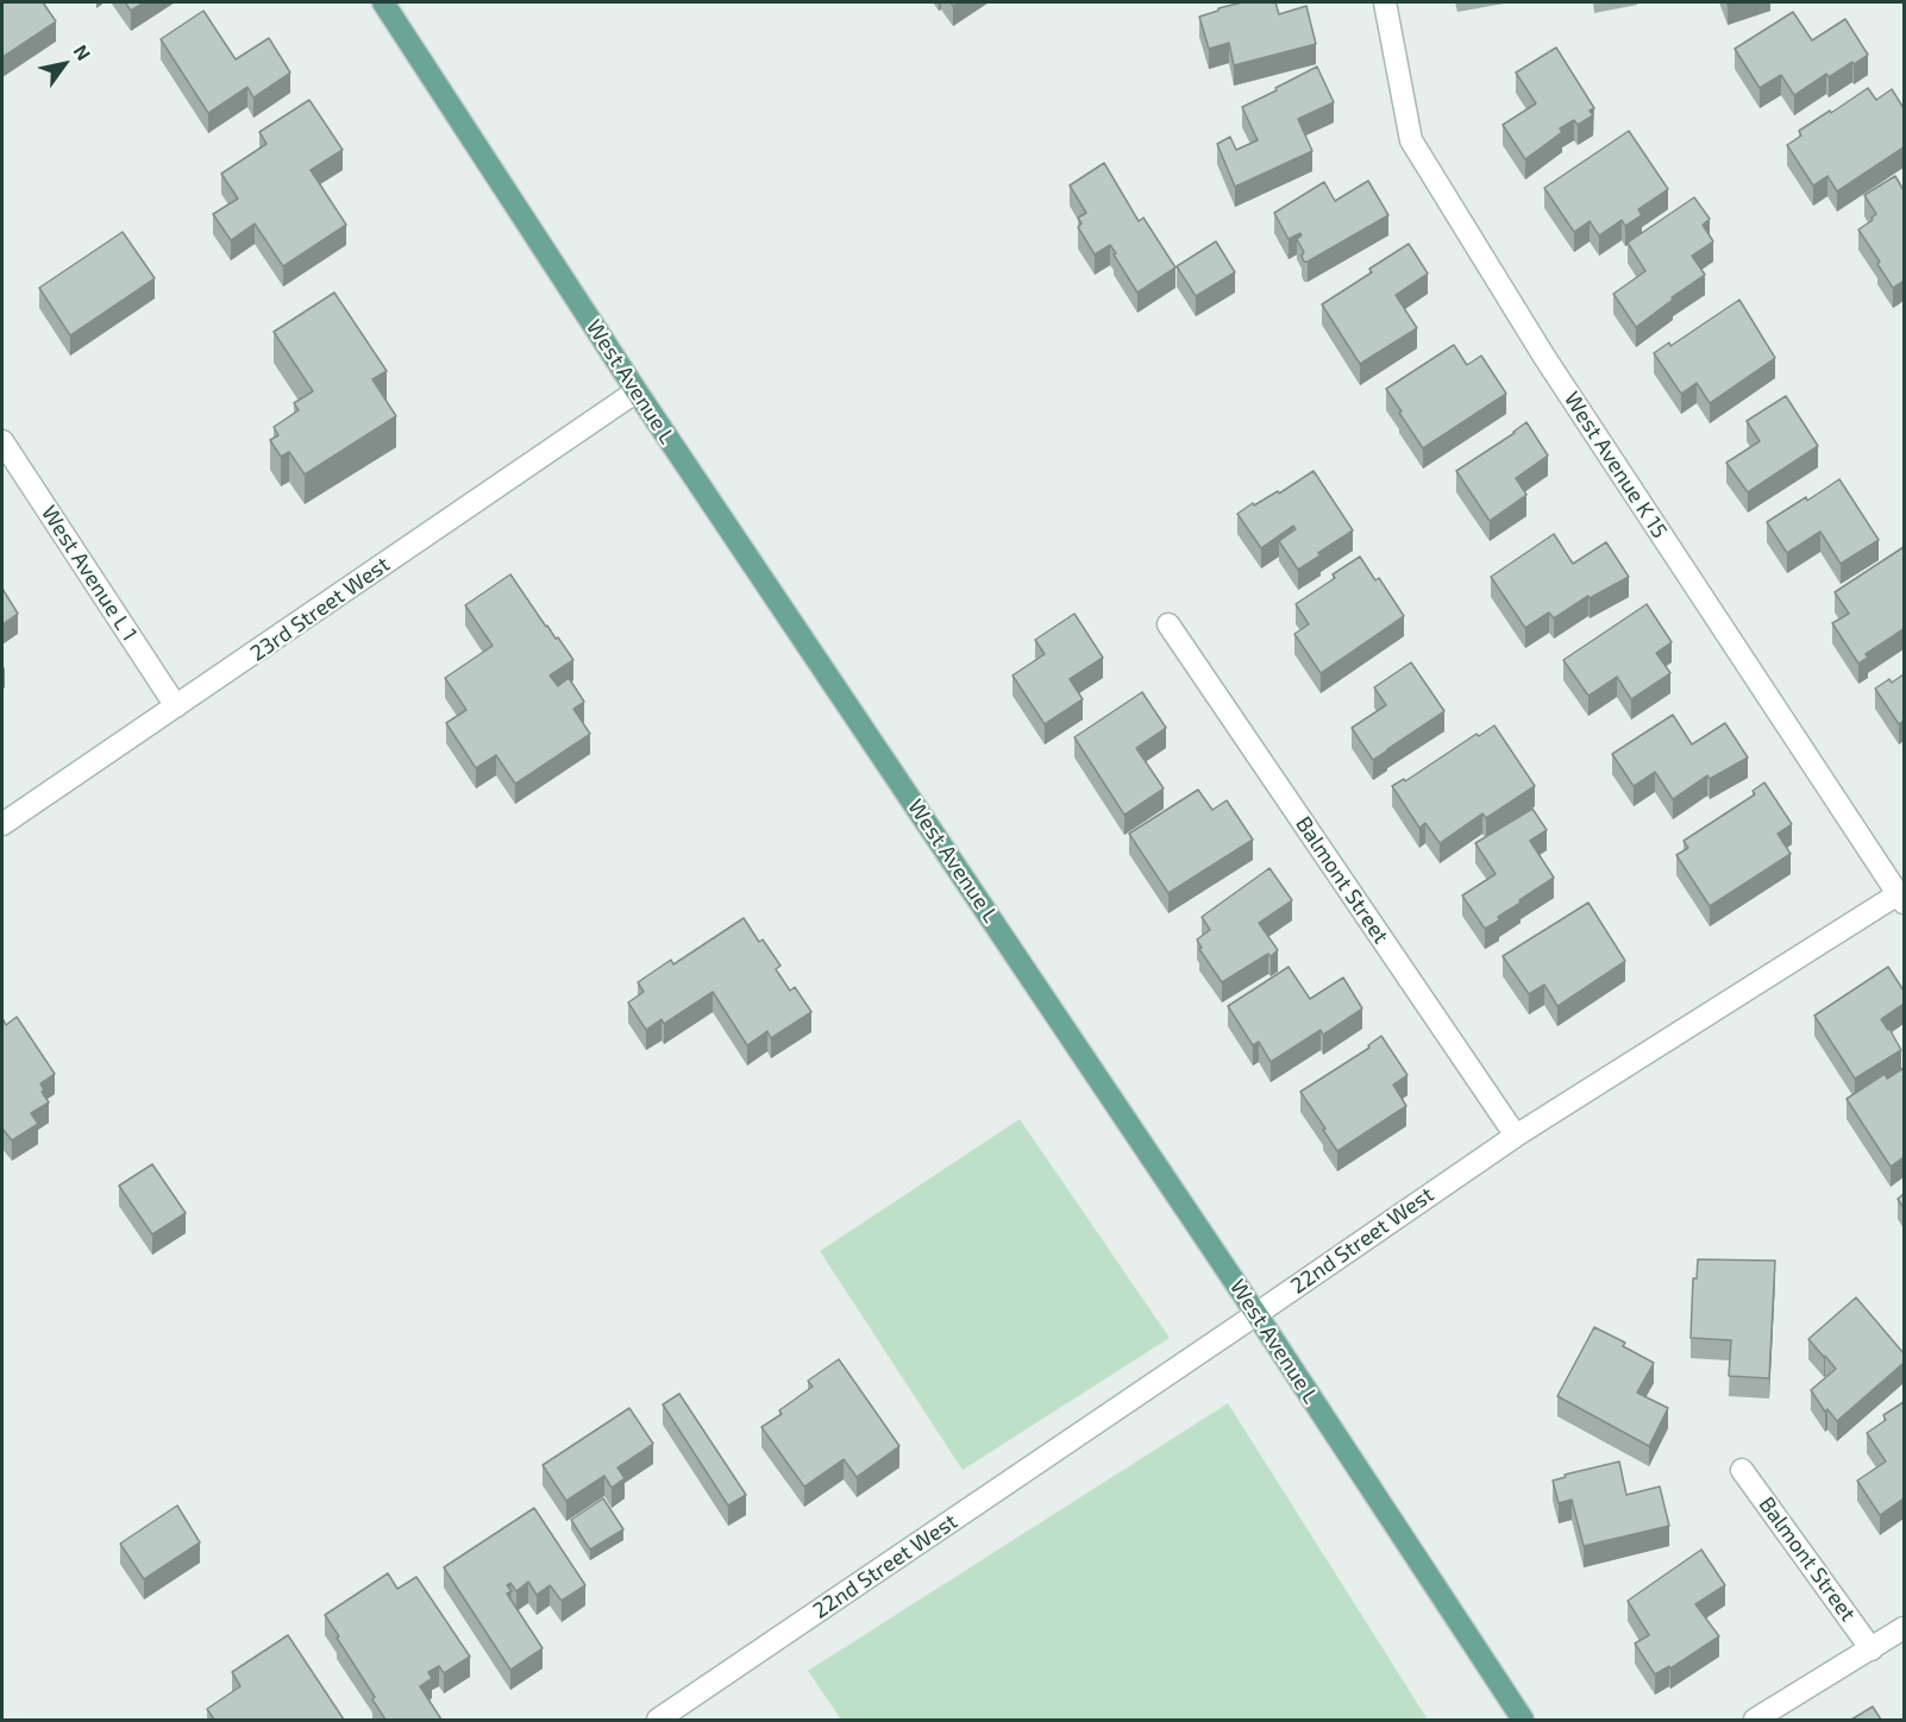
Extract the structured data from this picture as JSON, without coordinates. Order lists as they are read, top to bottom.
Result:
{
  "streets": {
    "main road": ["West Avenue L"],
    "street": [
      "West Avenue K 15",
      "West Avenue L 1",
      "23rd Street West",
      "Balmont Street",
      "22nd Street West"
    ]
  },
  "crossings": [
    ["West Avenue L", "23rd Street West"],
    ["West Avenue L", "22nd Street West"],
    ["West Avenue K 15", "22nd Street West"],
    ["West Avenue L 1", "23rd Street West"],
    ["Balmont Street", "22nd Street West"]
  ],
  "north": "top right"
}
